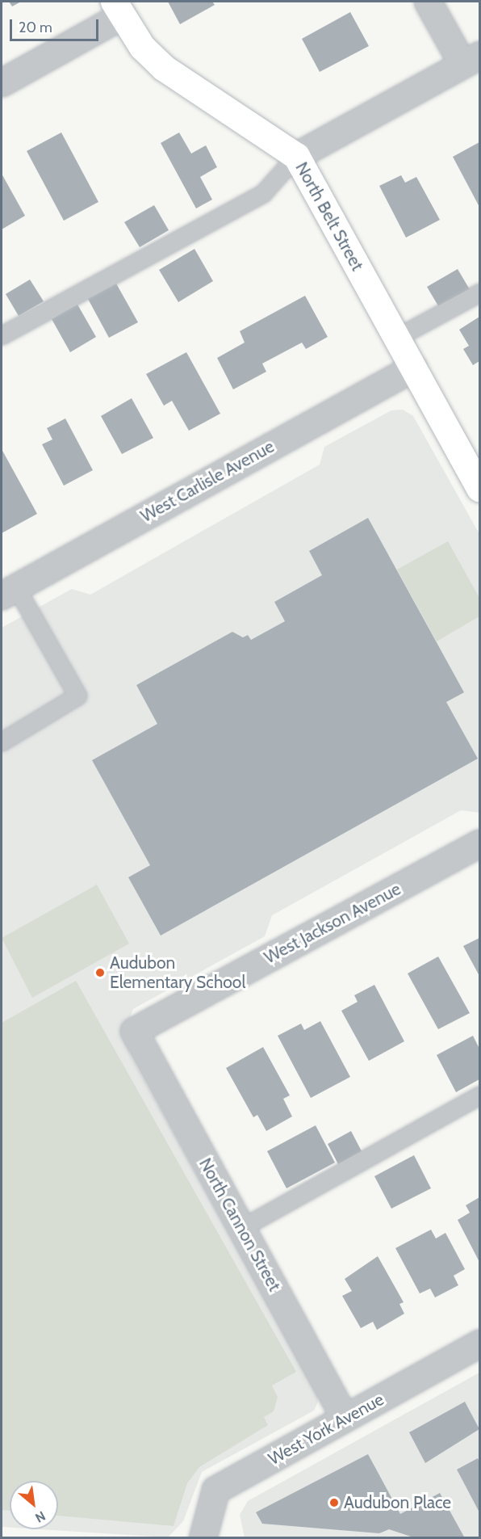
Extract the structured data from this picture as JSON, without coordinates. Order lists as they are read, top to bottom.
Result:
{
  "streets": {
    "street": [
      "North Belt Street",
      "West Carlisle Avenue",
      "West Jackson Avenue",
      "North Cannon Street",
      "West York Avenue"
    ]
  },
  "crossings": [
    ["North Belt Street", "West Carlisle Avenue"],
    ["West Jackson Avenue", "North Cannon Street"],
    ["North Cannon Street", "West York Avenue"]
  ],
  "places": ["Audubon Elementary School", "Audubon Place"],
  "scale_bar": "20 m",
  "north": "bottom right"
}
